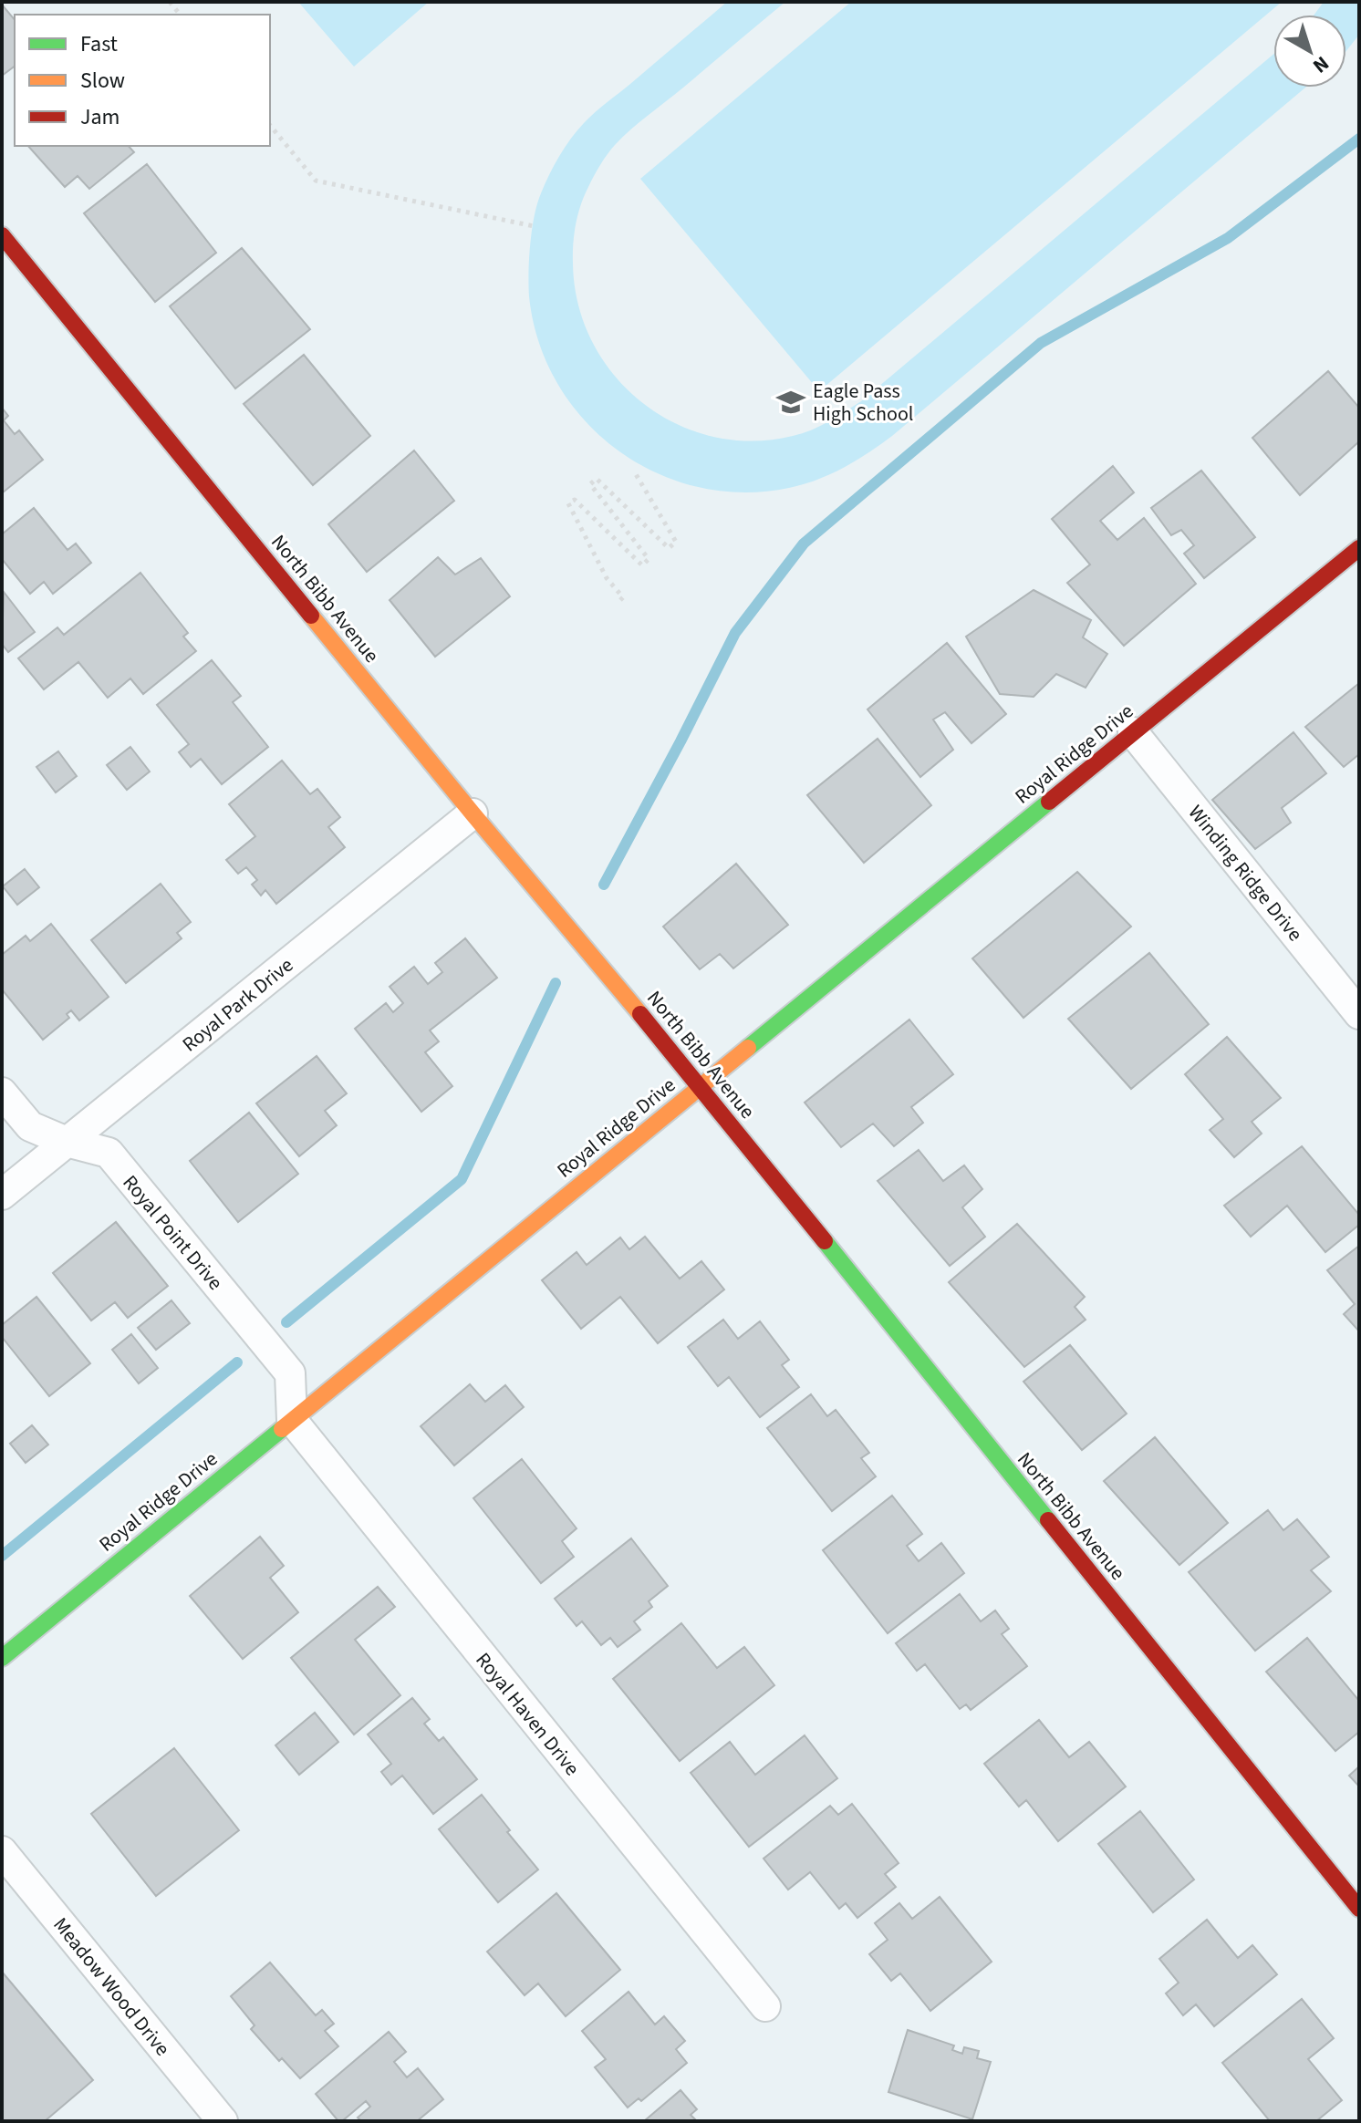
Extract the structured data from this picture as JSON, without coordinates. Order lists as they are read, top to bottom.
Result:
{
  "streets": {
    "main road": ["North Bibb Avenue", "Royal Ridge Drive"],
    "street": [
      "Winding Ridge Drive",
      "Royal Park Drive",
      "Royal Point Drive",
      "Royal Haven Drive",
      "Meadow Wood Drive"
    ]
  },
  "crossings": [
    ["North Bibb Avenue", "Royal Ridge Drive"],
    ["North Bibb Avenue", "Royal Park Drive"],
    ["Royal Ridge Drive", "Winding Ridge Drive"],
    ["Royal Ridge Drive", "Royal Point Drive"],
    ["Royal Ridge Drive", "Royal Haven Drive"],
    ["Royal Park Drive", "Royal Point Drive"],
    ["Royal Point Drive", "Royal Haven Drive"]
  ],
  "places": {
    "school or university": ["Eagle Pass High School"]
  },
  "legend": ["Fast", "Slow", "Jam"],
  "north": "bottom right"
}
